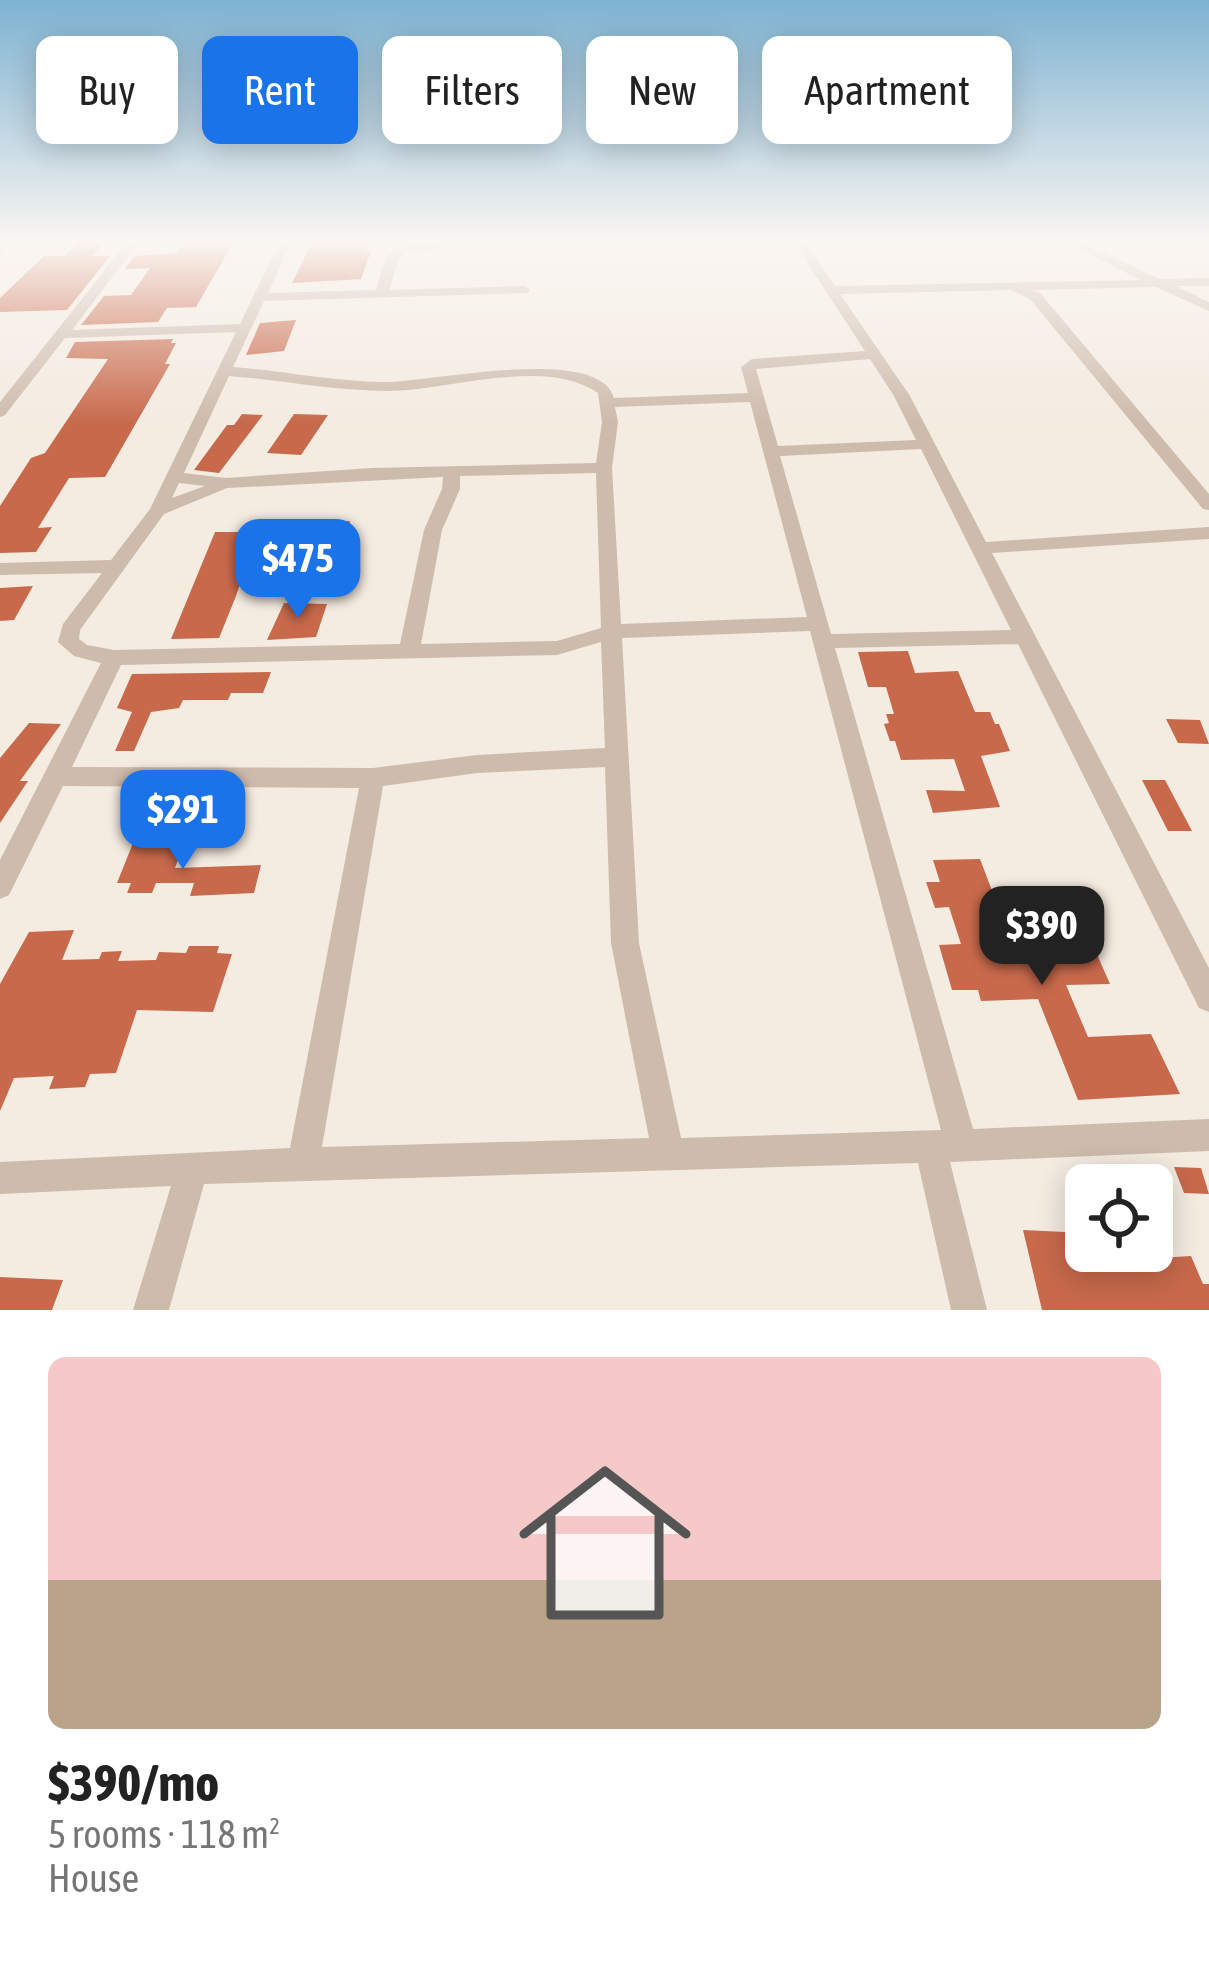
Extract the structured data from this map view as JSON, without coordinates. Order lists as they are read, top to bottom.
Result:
{
  "page": {
    "chip": [
      "Buy",
      "Rent",
      "Filters",
      "New",
      "Apartment"
    ],
    "price": ["$475", "$291", "$390"],
    "list": [
      {
        "name": "$390/mo",
        "note": "5 rooms · 118 m² · House"
      }
    ]
  }
}
